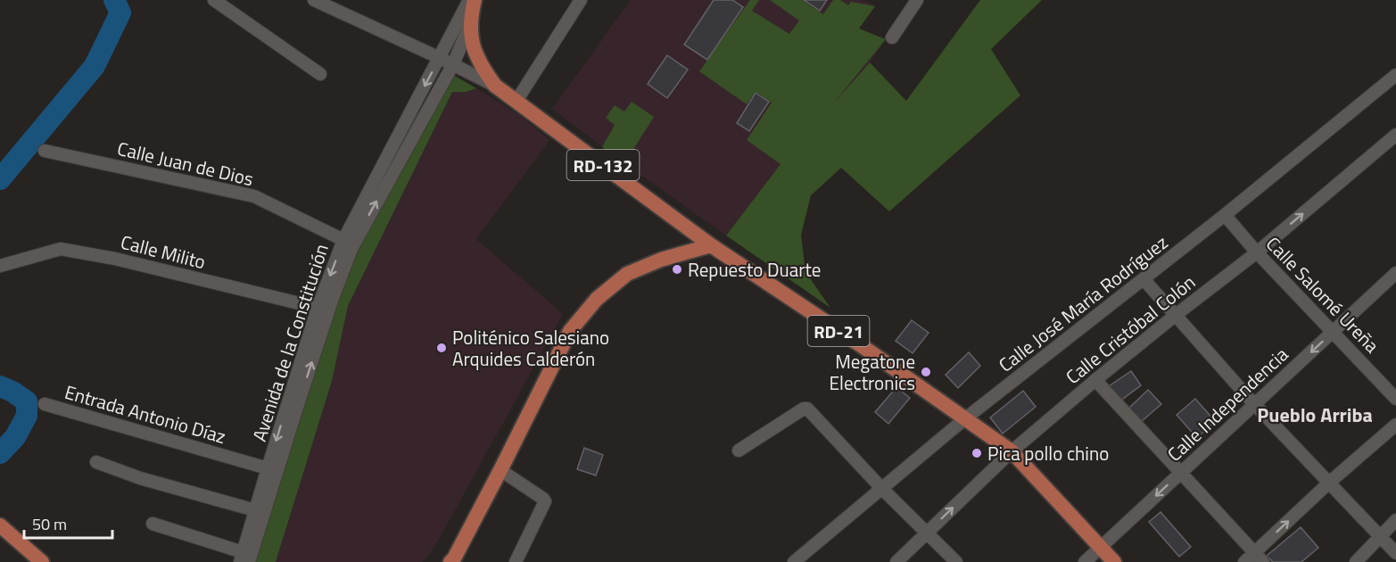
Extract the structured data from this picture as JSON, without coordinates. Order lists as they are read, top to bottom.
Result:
{
  "streets": {
    "main road": ["RD-132", "RD-21"],
    "street": [
      "Calle Juan de Dios",
      "Calle Milito",
      "Calle Salomé Ureña",
      "Calle José María Rodríguez",
      "Calle Cristóbal Colón",
      "Avenida de la Constitución",
      "Calle Independencia",
      "Entrada Antonio Díaz"
    ]
  },
  "crossings": [
    ["Calle Juan de Dios", "Avenida de la Constitución"],
    ["RD-132", "RD-21"],
    ["RD-132", "Avenida de la Constitución"],
    ["Calle Milito", "Avenida de la Constitución"],
    ["Calle Salomé Ureña", "Calle José María Rodríguez"],
    ["Calle Salomé Ureña", "Calle Cristóbal Colón"],
    ["Calle Salomé Ureña", "Calle Independencia"],
    ["Calle José María Rodríguez", "RD-21"],
    ["Calle Cristóbal Colón", "RD-21"],
    ["RD-21", "Calle Independencia"],
    ["Avenida de la Constitución", "Entrada Antonio Díaz"]
  ],
  "one_way": ["Calle Cristóbal Colón", "Calle Independencia"],
  "districts": ["Pueblo Arriba"],
  "places": [
    "Repuesto Duarte",
    "Politénico Salesiano Arquides Calderón",
    "Megatone Electronics",
    "Pica pollo chino"
  ],
  "scale_bar": "50 m"
}
